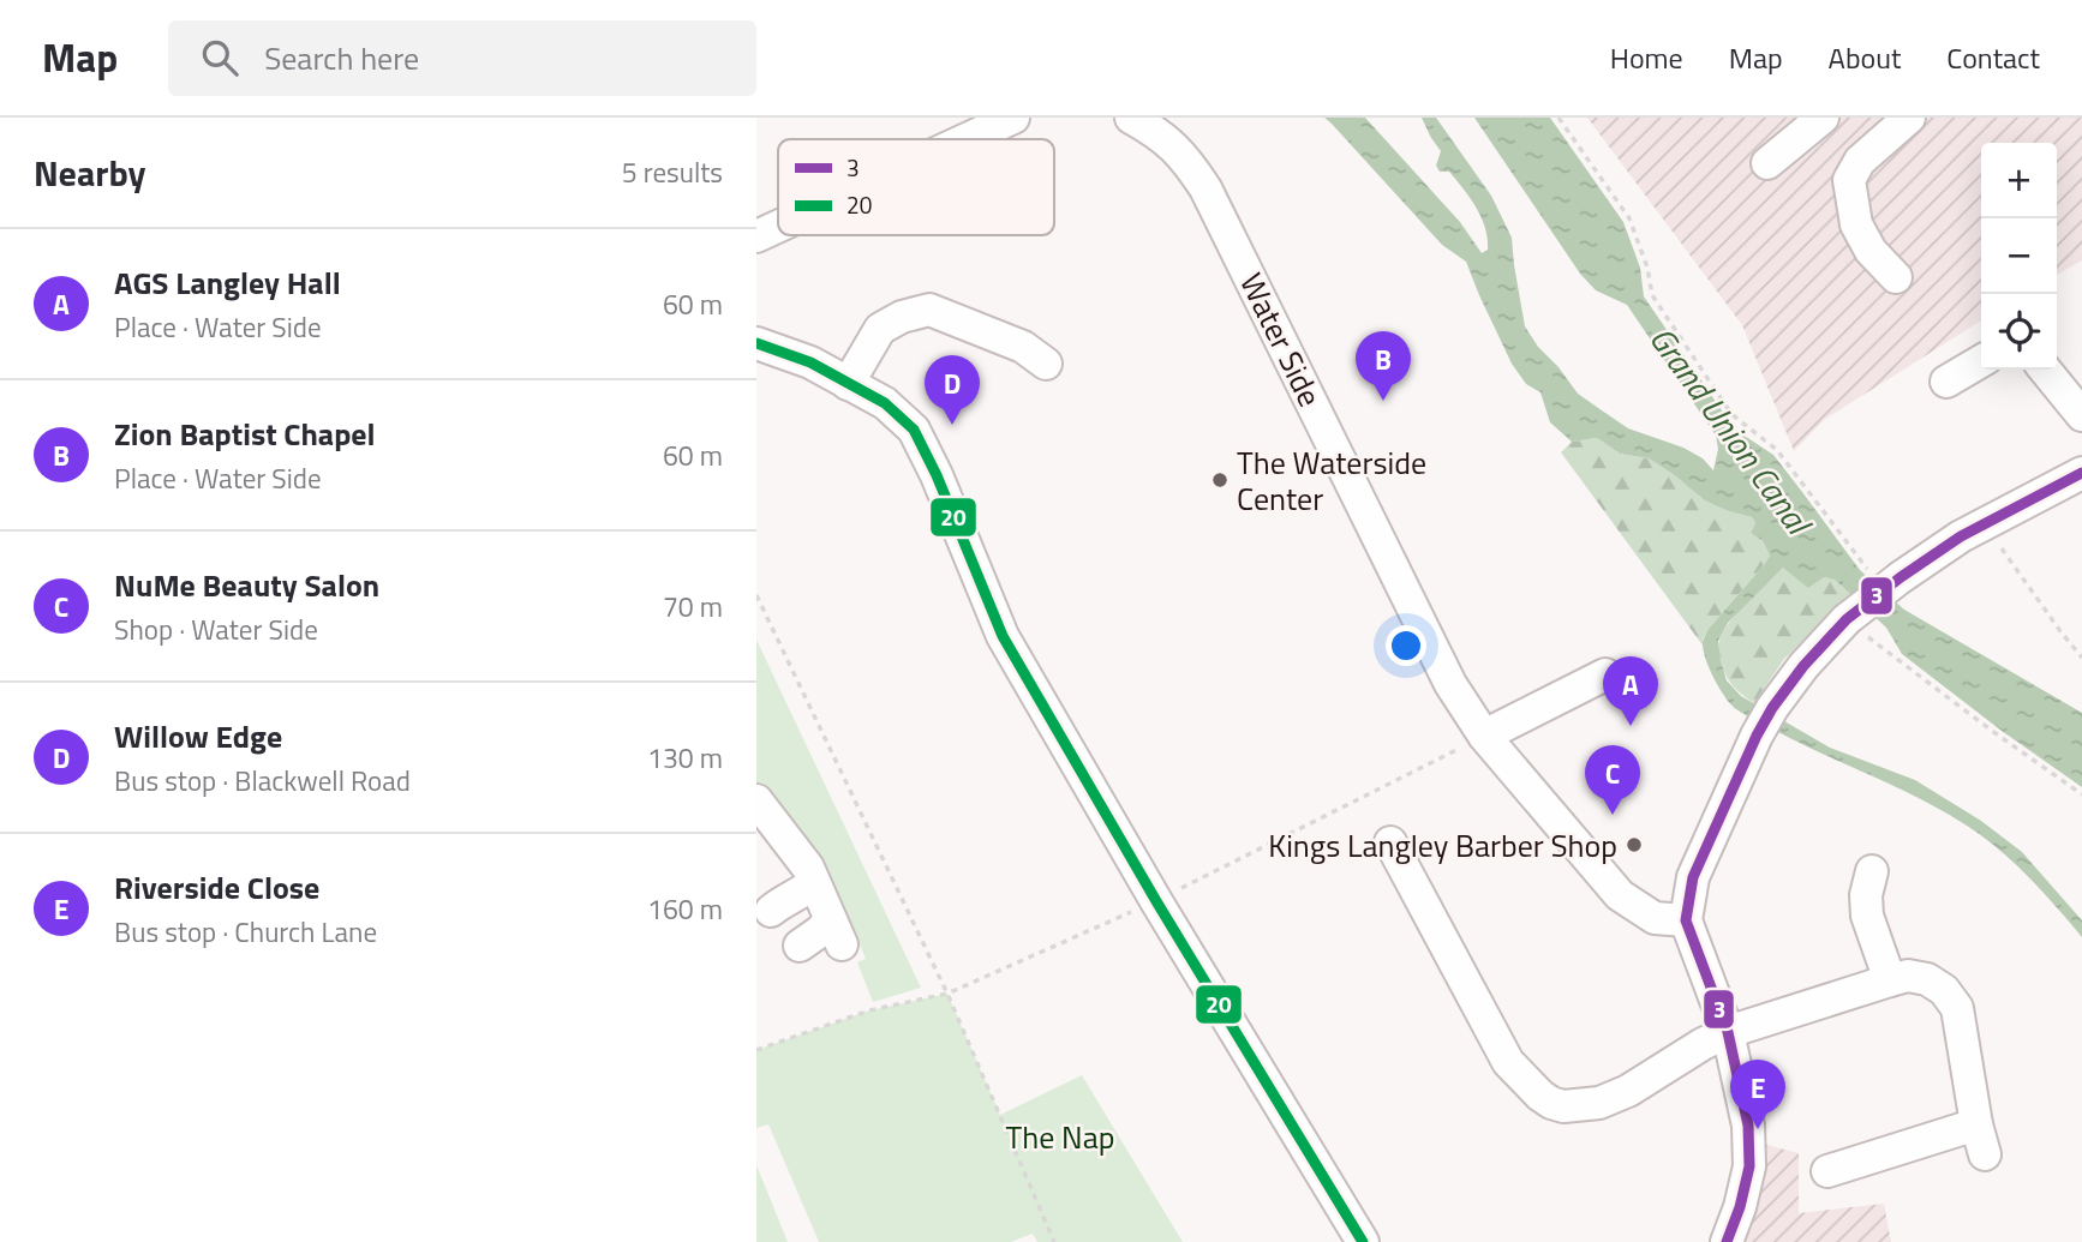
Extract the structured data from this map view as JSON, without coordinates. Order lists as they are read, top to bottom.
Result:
{
  "streets": {
    "street": ["Water Side"]
  },
  "water": ["Grand Union Canal"],
  "parks": ["The Nap"],
  "places": ["The Waterside Center", "Kings Langley Barber Shop"],
  "lines": ["transit line 20", "transit line 3"],
  "legend": ["3", "20"],
  "page": {
    "header": "Map",
    "search": "Search here",
    "nav": [
      "Home",
      "Map",
      "About",
      "Contact"
    ],
    "heading": ["Nearby", "5 results"],
    "map_buttons": ["+", "−"],
    "list": [
      {
        "mark": "A",
        "name": "AGS Langley Hall",
        "note": "Place · Water Side",
        "value": "60 m"
      },
      {
        "mark": "B",
        "name": "Zion Baptist Chapel",
        "note": "Place · Water Side",
        "value": "60 m"
      },
      {
        "mark": "C",
        "name": "NuMe Beauty Salon",
        "note": "Shop · Water Side",
        "value": "70 m"
      },
      {
        "mark": "D",
        "name": "Willow Edge",
        "note": "Bus stop · Blackwell Road",
        "value": "130 m"
      },
      {
        "mark": "E",
        "name": "Riverside Close",
        "note": "Bus stop · Church Lane",
        "value": "160 m"
      }
    ],
    "pins": [
      "B",
      "D",
      "A",
      "C",
      "E"
    ]
  }
}
